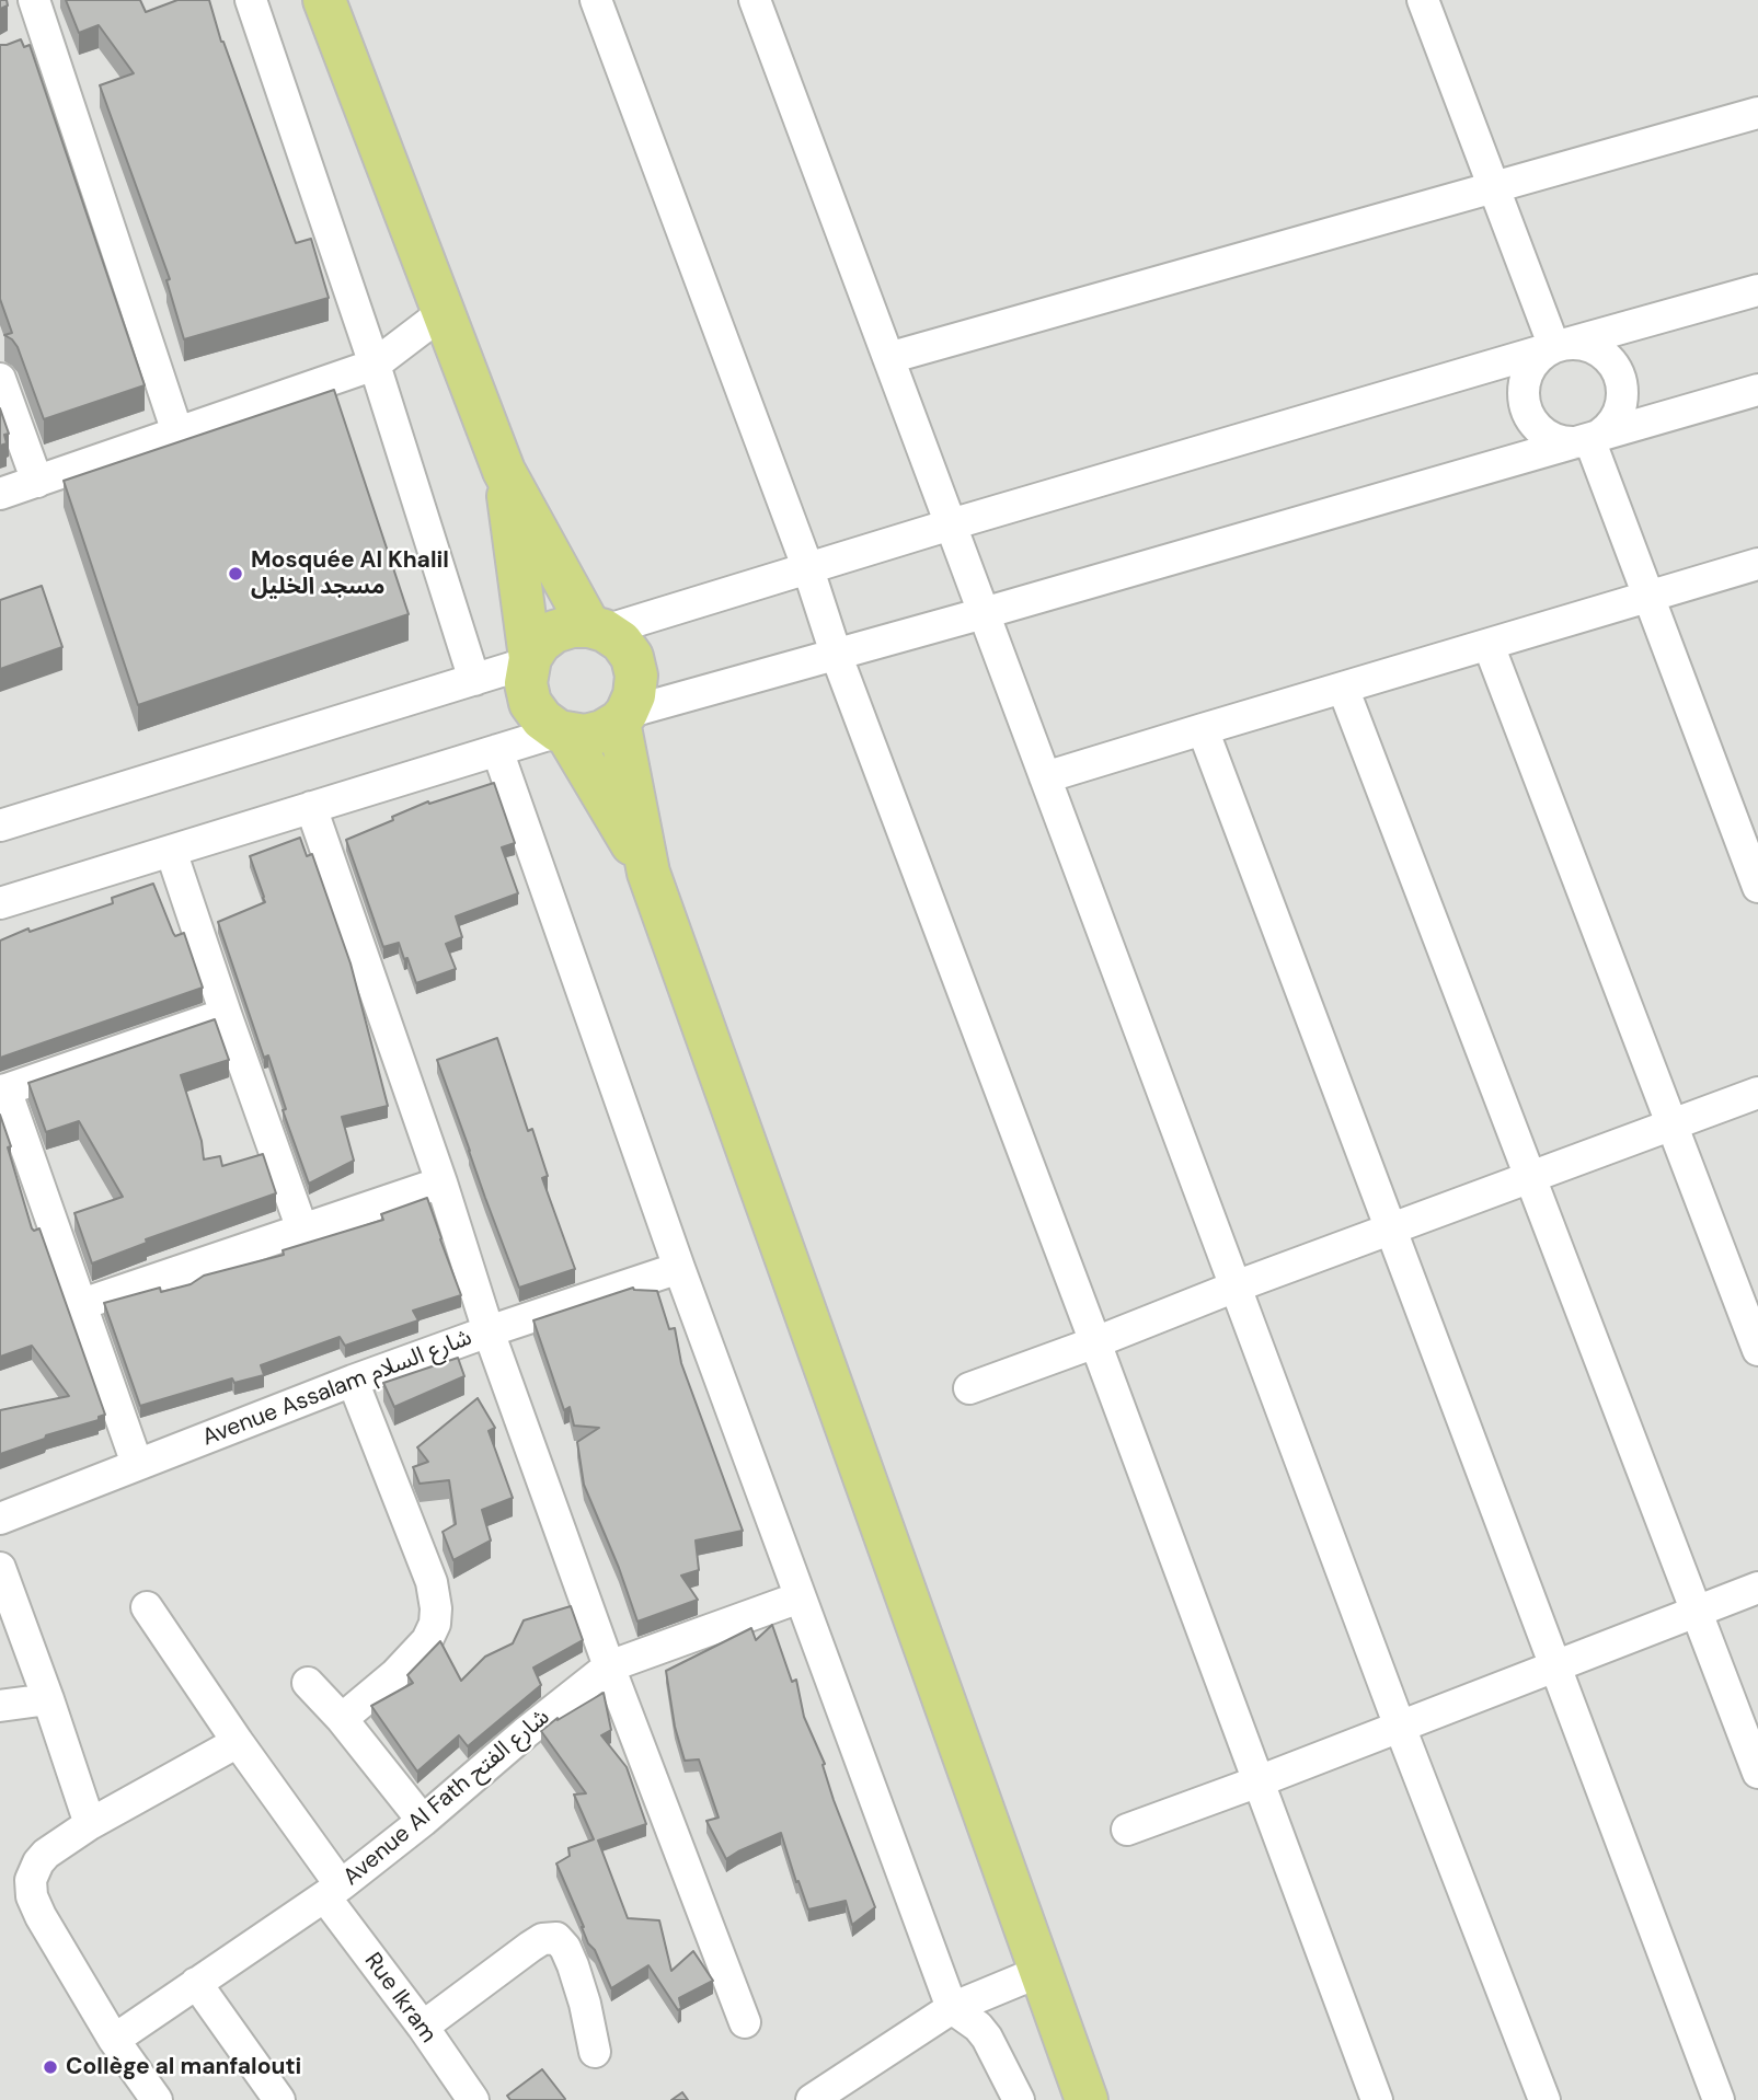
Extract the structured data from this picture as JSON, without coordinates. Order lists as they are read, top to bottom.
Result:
{
  "streets": {
    "street": ["Avenue Assalam شارع السلام", "Avenue Al Fath شارع الفتح", "Rue Ikram"]
  },
  "crossings": [
    ["Avenue Al Fath شارع الفتح", "Rue Ikram"]
  ],
  "places": ["Mosquée Al Khalil مسجد الخليل", "Collège al manfalouti"]
}
